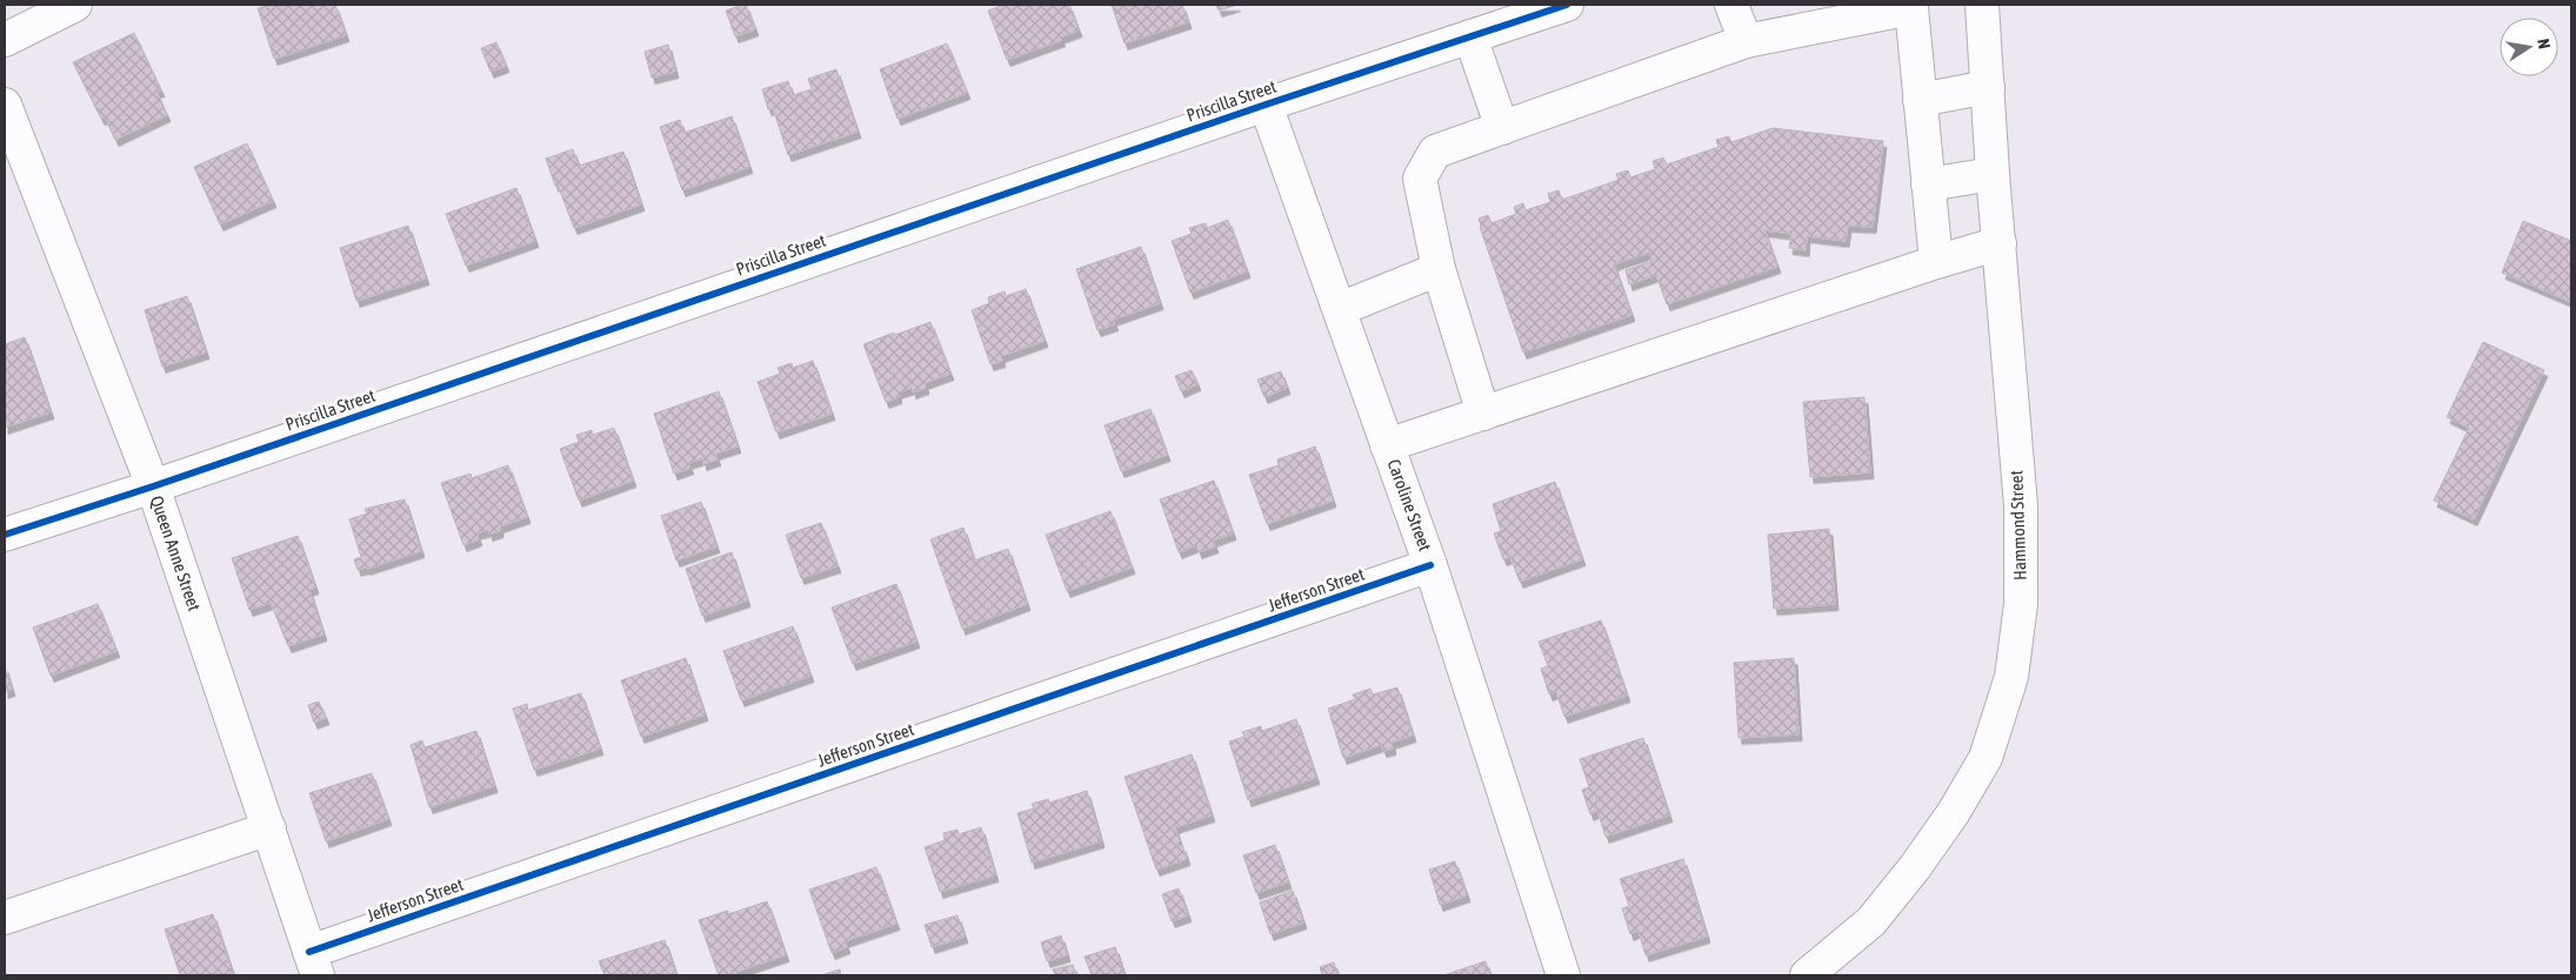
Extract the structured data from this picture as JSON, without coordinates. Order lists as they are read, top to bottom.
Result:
{
  "streets": {
    "street": [
      "Priscilla Street",
      "Caroline Street",
      "Hammond Street",
      "Queen Anne Street",
      "Jefferson Street"
    ]
  },
  "crossings": [
    ["Priscilla Street", "Caroline Street"],
    ["Priscilla Street", "Queen Anne Street"],
    ["Caroline Street", "Jefferson Street"],
    ["Queen Anne Street", "Jefferson Street"]
  ],
  "north": "right"
}
